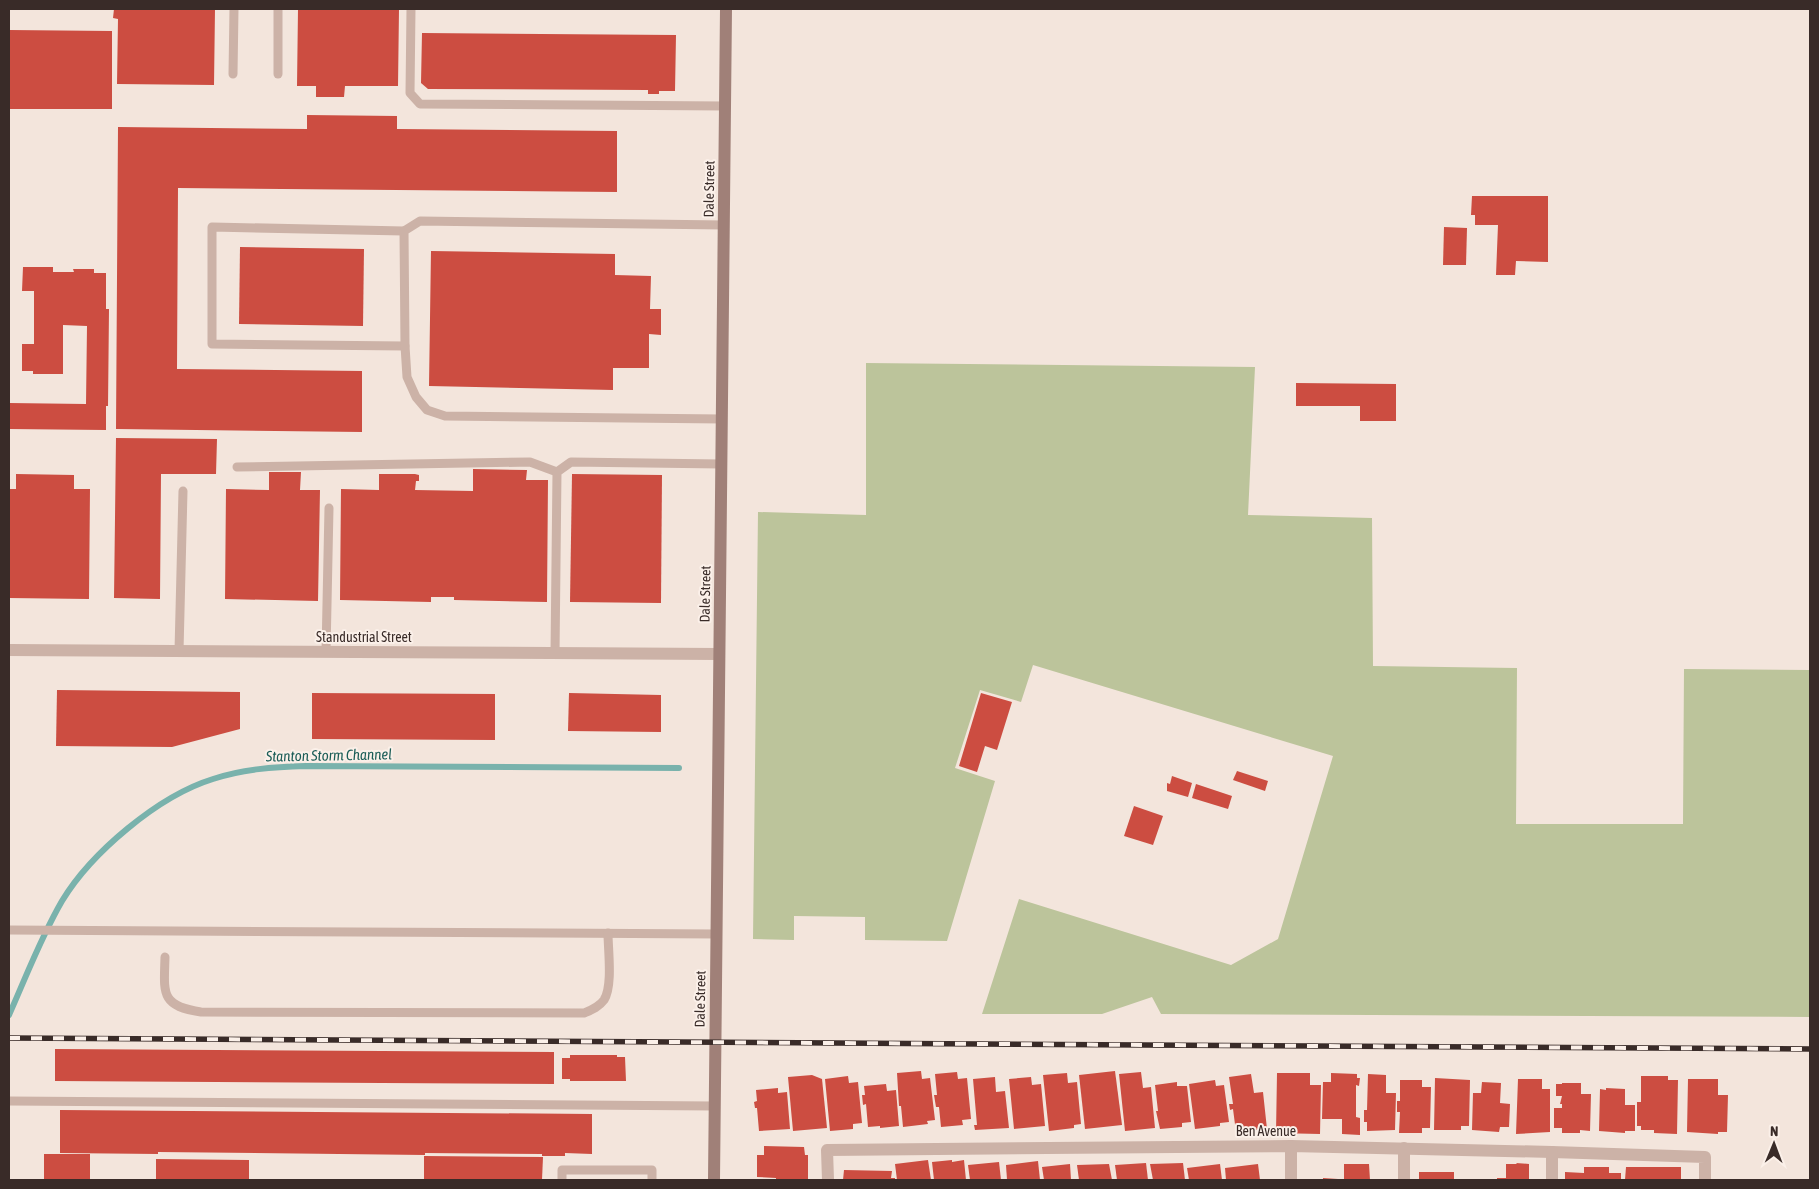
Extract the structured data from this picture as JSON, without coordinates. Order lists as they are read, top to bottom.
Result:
{
  "streets": {
    "street": ["Dale Street", "Standustrial Street", "Ben Avenue"]
  },
  "crossings": [
    ["Dale Street", "Standustrial Street"]
  ],
  "water": ["Stanton Storm Channel"],
  "north": "top"
}
